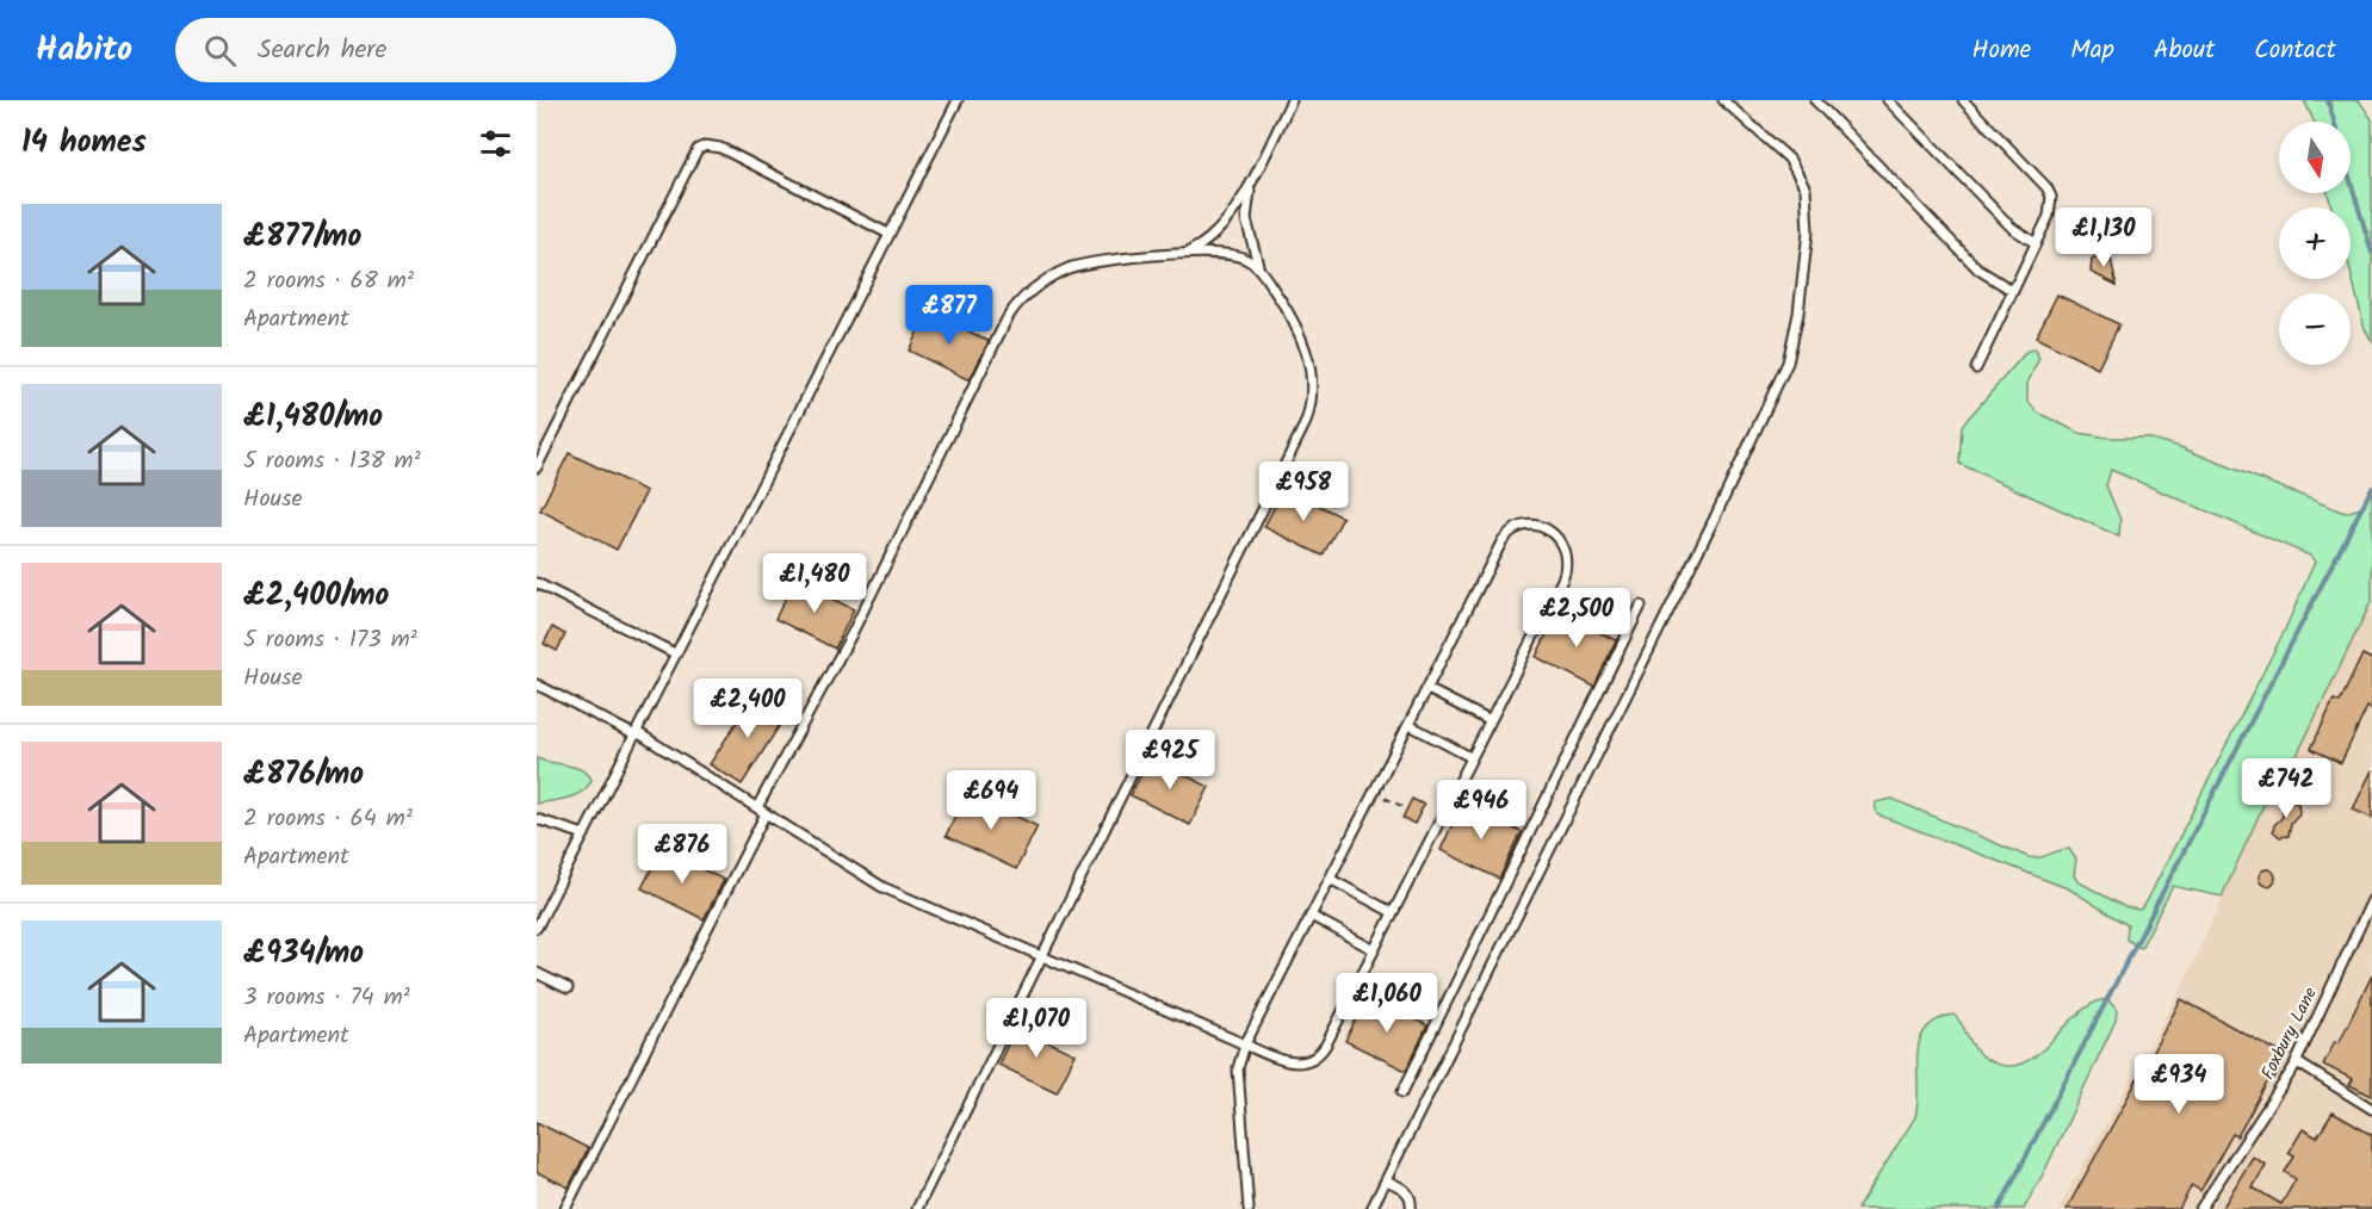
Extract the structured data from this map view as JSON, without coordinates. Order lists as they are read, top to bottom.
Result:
{
  "streets": {
    "lane": ["Foxbury Lane"]
  },
  "north": "bottom",
  "page": {
    "header": "Habito",
    "search": "Search here",
    "nav": [
      "Home",
      "Map",
      "About",
      "Contact"
    ],
    "heading": "14 homes",
    "map_buttons": ["+", "−"],
    "list": [
      {
        "name": "£877/mo",
        "note": "2 rooms · 68 m² · Apartment"
      },
      {
        "name": "£1,480/mo",
        "note": "5 rooms · 138 m² · House"
      },
      {
        "name": "£2,400/mo",
        "note": "5 rooms · 173 m² · House"
      },
      {
        "name": "£876/mo",
        "note": "2 rooms · 64 m² · Apartment"
      },
      {
        "name": "£934/mo",
        "note": "3 rooms · 74 m² · Apartment"
      }
    ],
    "price": [
      "£1,130",
      "£877",
      "£958",
      "£1,480",
      "£2,500",
      "£2,400",
      "£925",
      "£742",
      "£694",
      "£946",
      "£876",
      "£1,060",
      "£1,070",
      "£934"
    ]
  }
}
